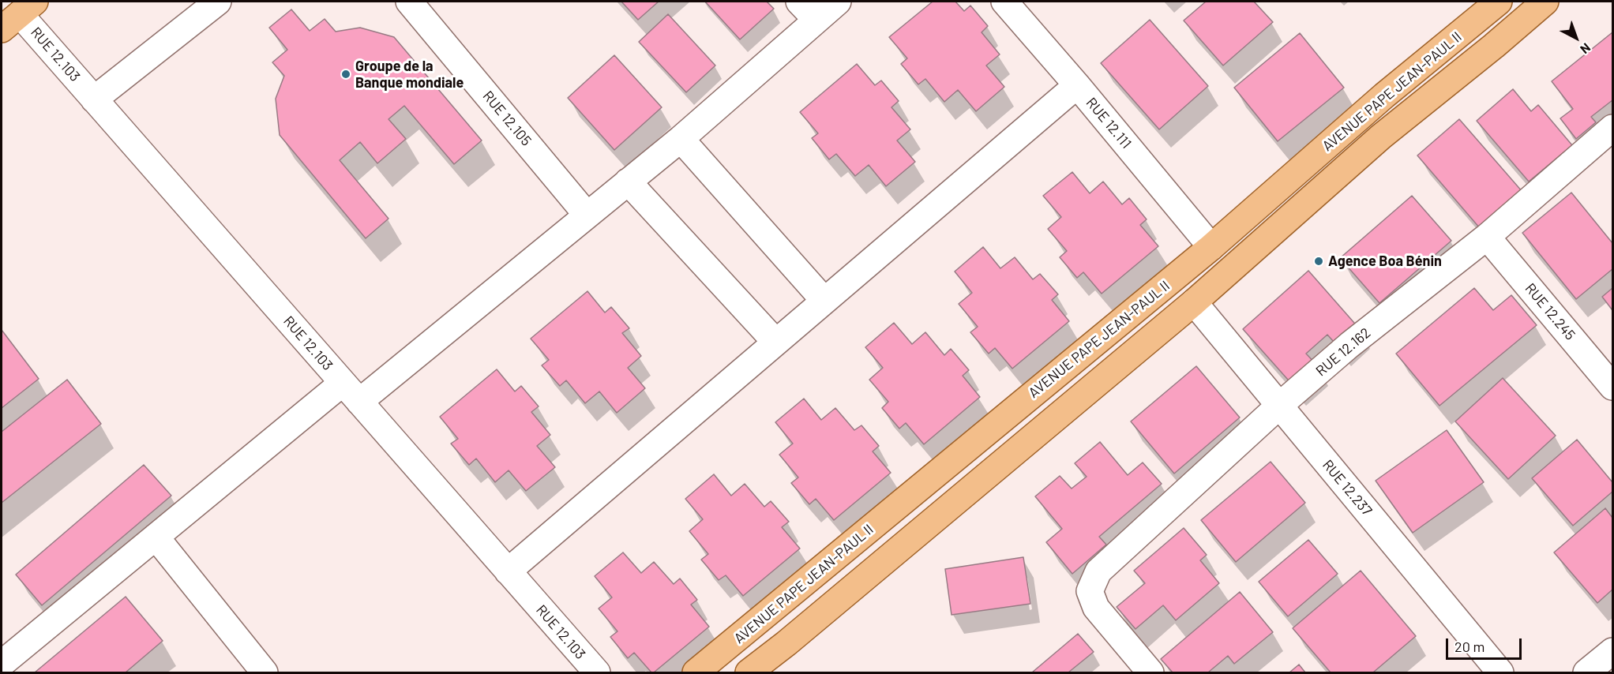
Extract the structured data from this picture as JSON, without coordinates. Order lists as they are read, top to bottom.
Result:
{
  "streets": {
    "main road": ["AVENUE PAPE JEAN-PAUL II"],
    "street": [
      "RUE 12.103",
      "RUE 12.105",
      "RUE 12.111",
      "RUE 12.245",
      "RUE 12.162",
      "RUE 12.237"
    ]
  },
  "crossings": [
    ["AVENUE PAPE JEAN-PAUL II", "RUE 12.111"],
    ["AVENUE PAPE JEAN-PAUL II", "RUE 12.237"],
    ["RUE 12.245", "RUE 12.162"],
    ["RUE 12.162", "RUE 12.237"]
  ],
  "places": ["Groupe de la Banque mondiale", "Agence Boa Bénin"],
  "scale_bar": "20 m",
  "north": "bottom right"
}
